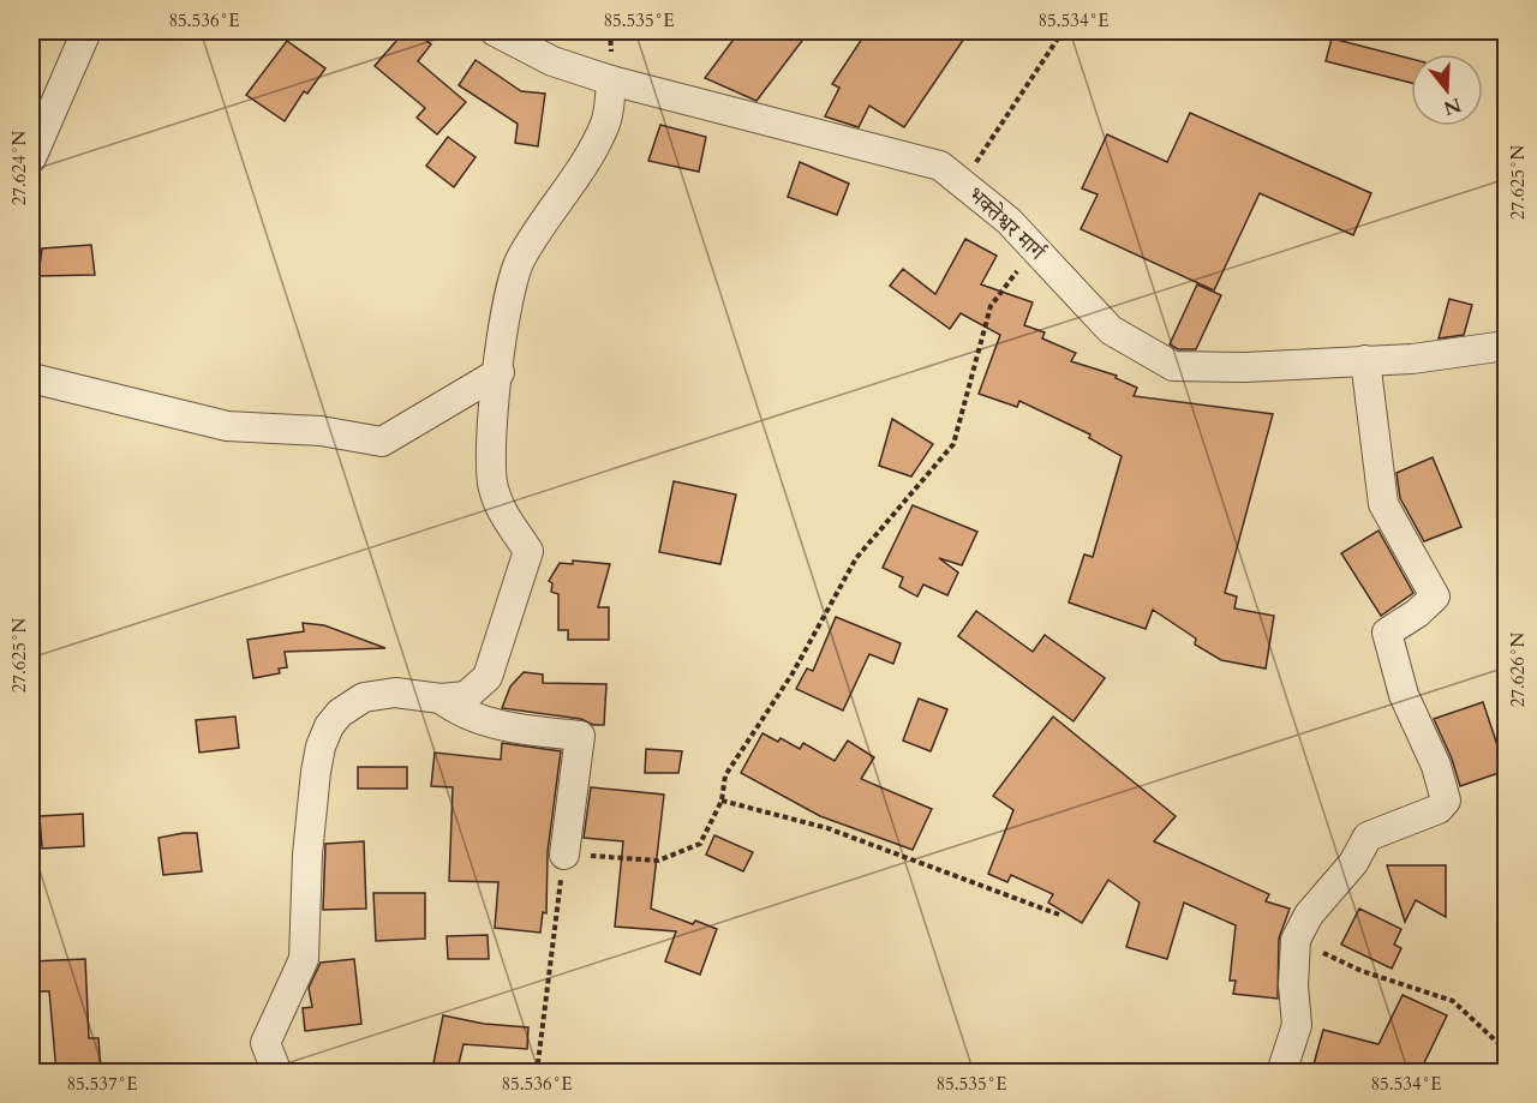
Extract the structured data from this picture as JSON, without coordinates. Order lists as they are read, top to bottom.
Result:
{
  "streets": {
    "street": ["भक्तेश्वर मार्ग"]
  },
  "north": "bottom",
  "coordinates": [
    "85.536°E",
    "85.535°E",
    "85.534°E",
    "27.624°N",
    "27.625°N",
    "27.626°N",
    "85.537°E"
  ]
}
